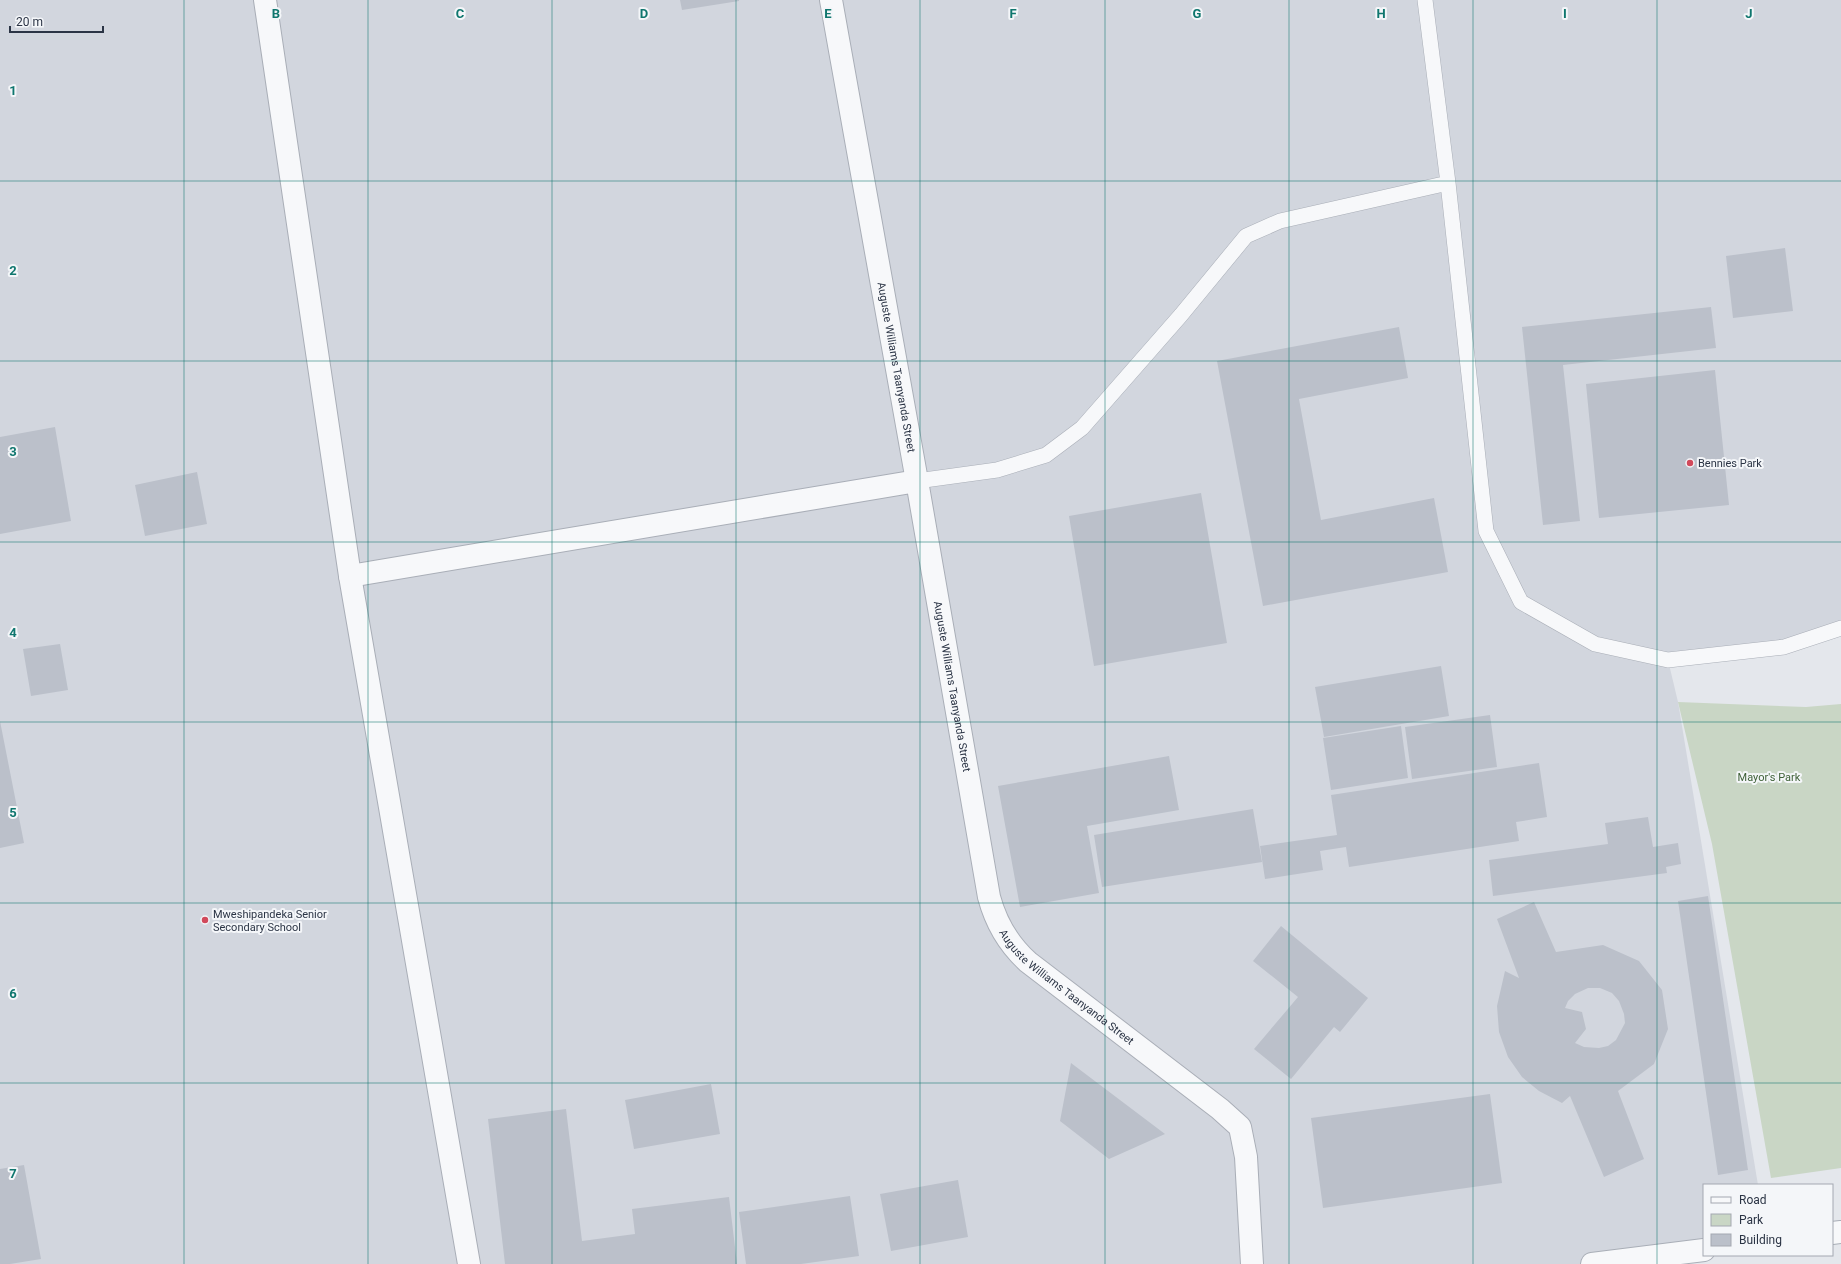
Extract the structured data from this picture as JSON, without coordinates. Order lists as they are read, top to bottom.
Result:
{
  "streets": {
    "street": ["Auguste Williams Taanyanda Street"]
  },
  "parks": ["Mayor's Park"],
  "places": ["Bennies Park", "Mweshipandeka Senior Secondary School"],
  "legend": ["Road", "Park", "Building"],
  "scale_bar": "20 m",
  "grid": {
    "columns": [
      "B",
      "C",
      "D",
      "E",
      "F",
      "G",
      "H",
      "I",
      "J"
    ],
    "rows": [
      "1",
      "2",
      "3",
      "4",
      "5",
      "6",
      "7"
    ]
  }
}
